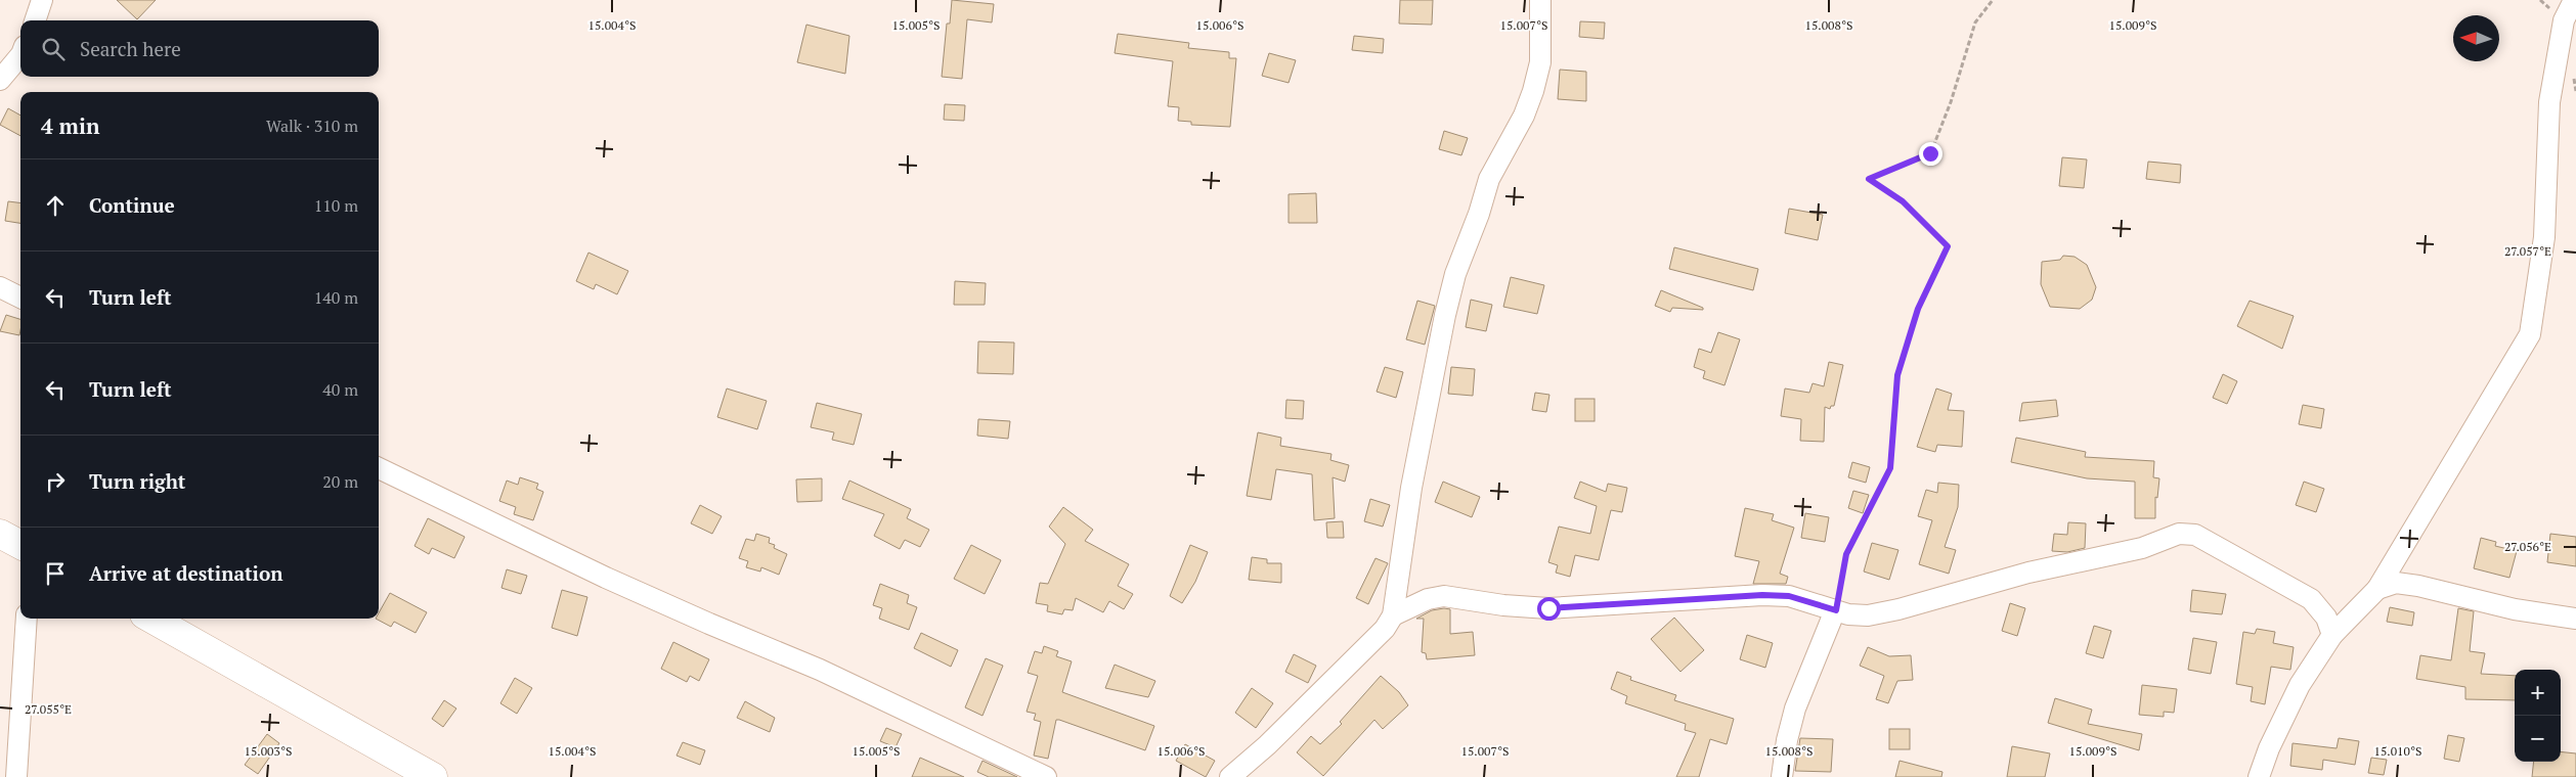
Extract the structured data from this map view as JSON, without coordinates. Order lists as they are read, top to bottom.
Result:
{
  "north": "left",
  "page": {
    "search": "Search here",
    "heading": ["4 min", "Walk · 310 m"],
    "list": [
      ["Continue", "110 m"],
      ["Turn left", "140 m"],
      ["Turn left", "40 m"],
      ["Turn right", "20 m"],
      "Arrive at destination"
    ],
    "map_buttons": ["+", "−"]
  },
  "coordinates": [
    "15.004°S",
    "15.005°S",
    "15.006°S",
    "15.007°S",
    "15.008°S",
    "15.009°S",
    "27.057°E",
    "27.056°E",
    "27.055°E",
    "15.003°S",
    "15.010°S"
  ]
}
